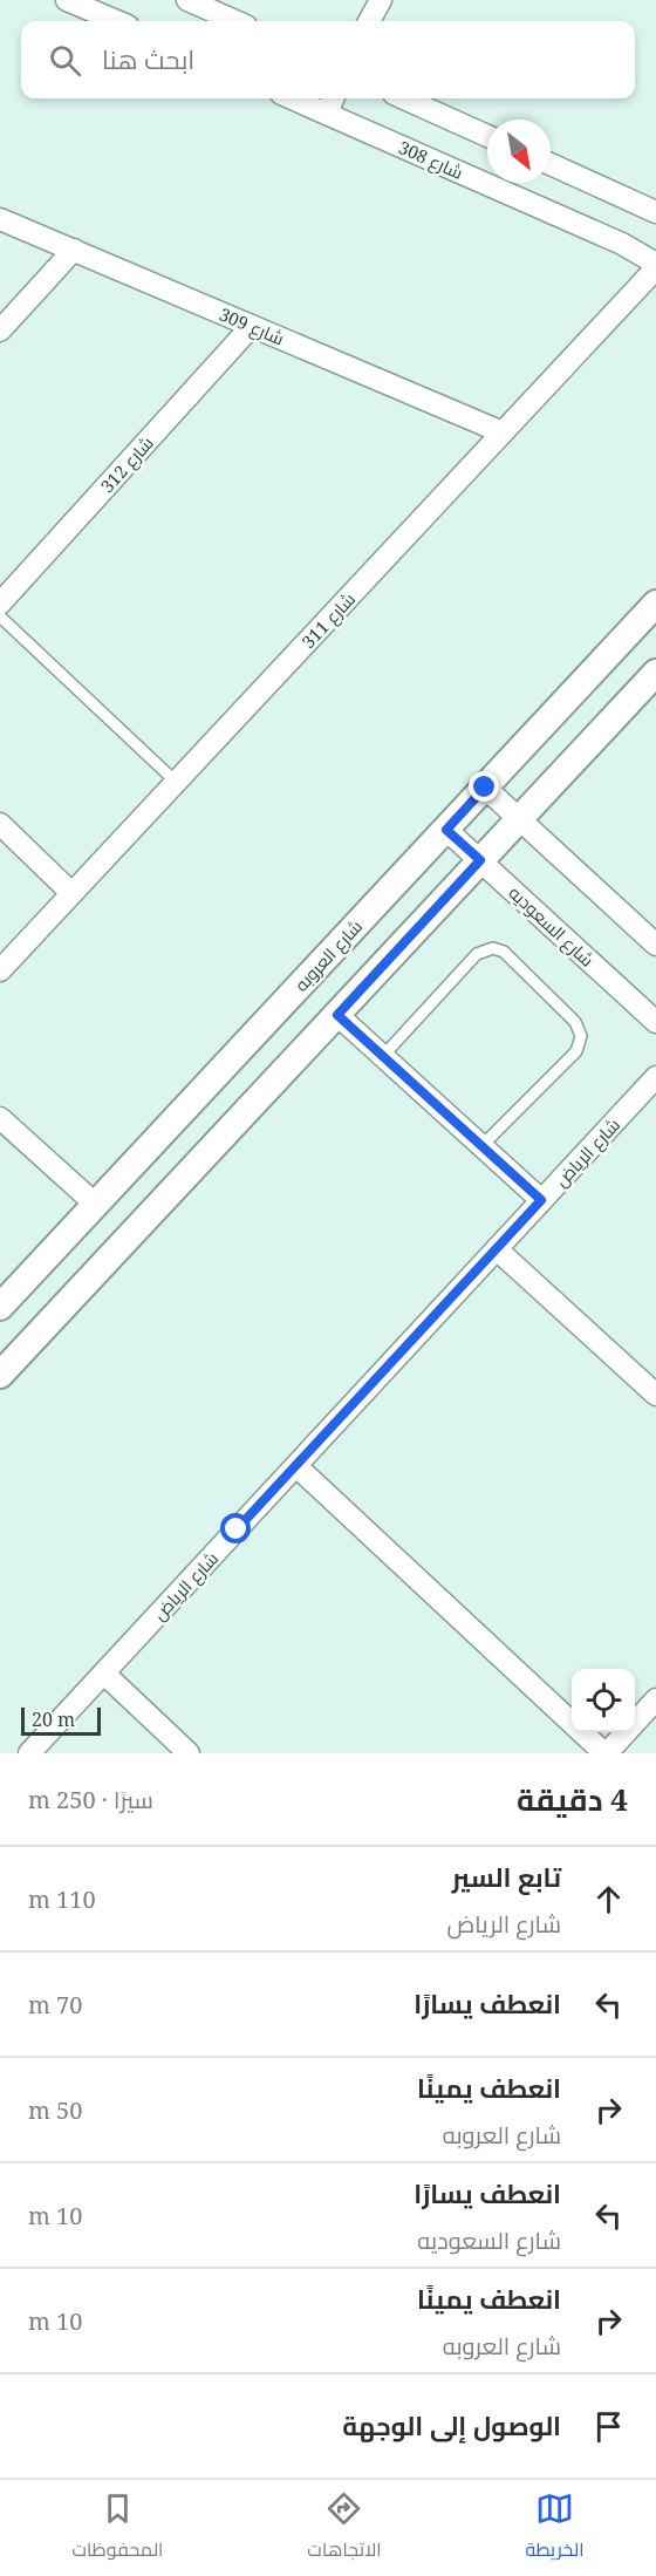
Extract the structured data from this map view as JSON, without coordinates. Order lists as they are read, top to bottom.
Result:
{
  "streets": {
    "street": [
      "شارع 308",
      "شارع 309",
      "شارع 312",
      "شارع 311",
      "شارع السعوديه",
      "شارع العروبه",
      "شارع الرياض"
    ]
  },
  "crossings": [
    ["شارع 309", "شارع 312"],
    ["شارع 309", "شارع 311"],
    ["شارع السعوديه", "شارع العروبه"]
  ],
  "scale_bar": "20 m",
  "north": "bottom right",
  "page": {
    "search": "ابحث هنا",
    "scale": "20 m",
    "heading": ["4 دقيقة", "سيرًا · 250 m"],
    "list": [
      ["تابع السير", "شارع الرياض", "110 m"],
      ["انعطف يسارًا", "70 m"],
      ["انعطف يمينًا", "شارع العروبه", "50 m"],
      ["انعطف يسارًا", "شارع السعوديه", "10 m"],
      ["انعطف يمينًا", "شارع العروبه", "10 m"],
      "الوصول إلى الوجهة"
    ],
    "nav": ["الخريطة", "الاتجاهات", "المحفوظات"]
  }
}
